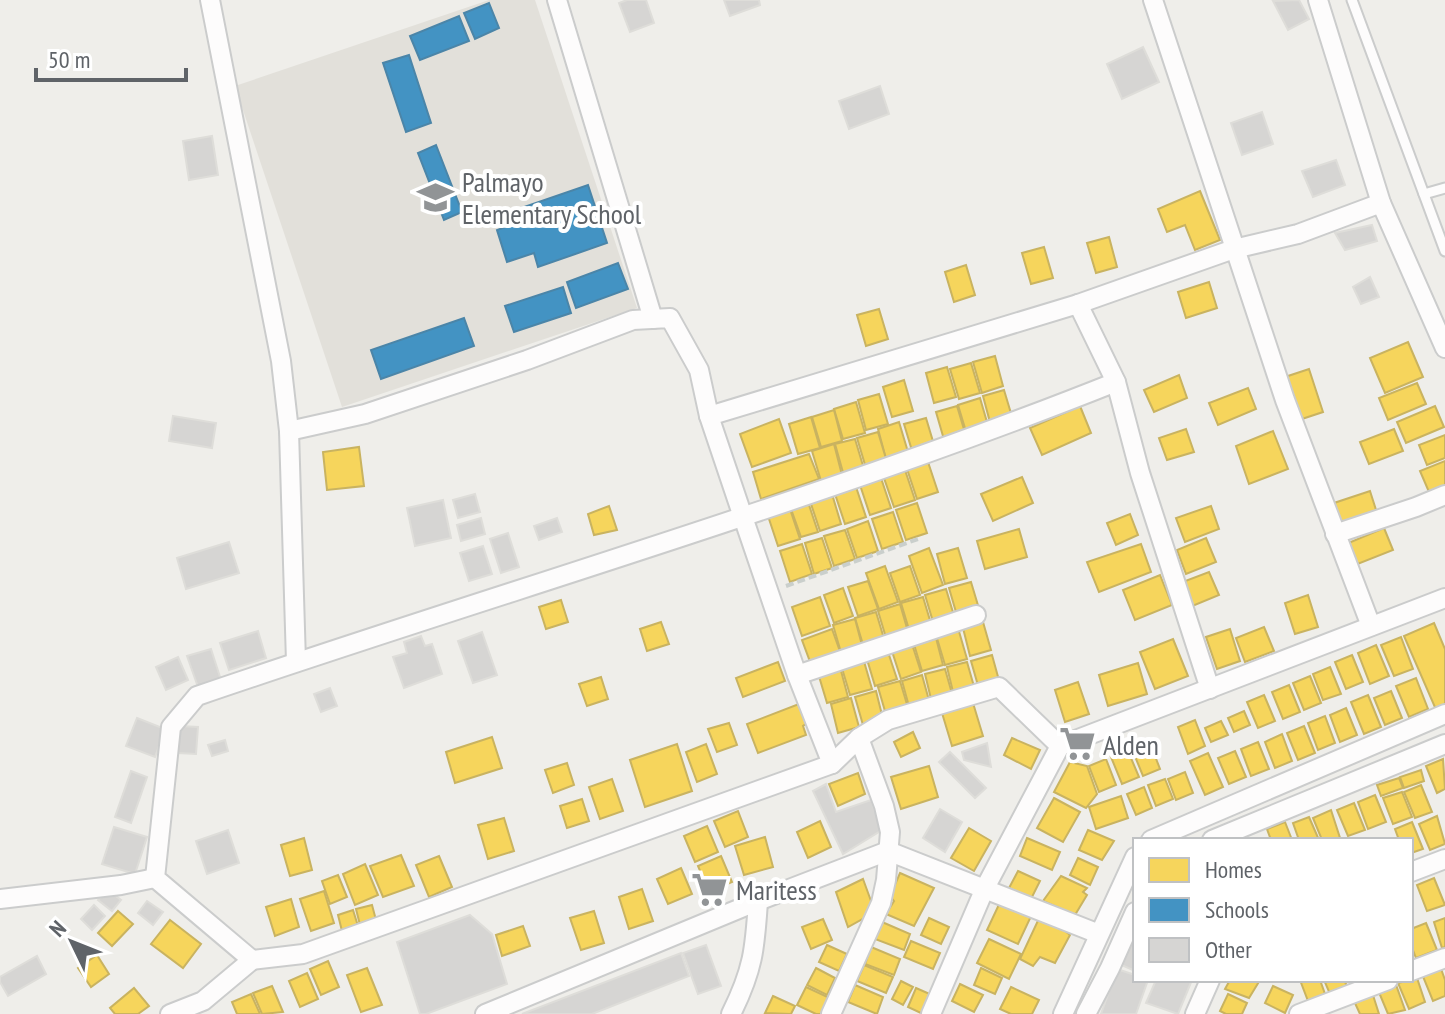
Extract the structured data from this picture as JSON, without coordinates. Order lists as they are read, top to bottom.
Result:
{
  "places": {
    "school or university": ["Palmayo Elementary School"],
    "supermarket": ["Alden", "Maritess"]
  },
  "legend": ["Homes", "Schools", "Other"],
  "scale_bar": "50 m",
  "north": "top left"
}
